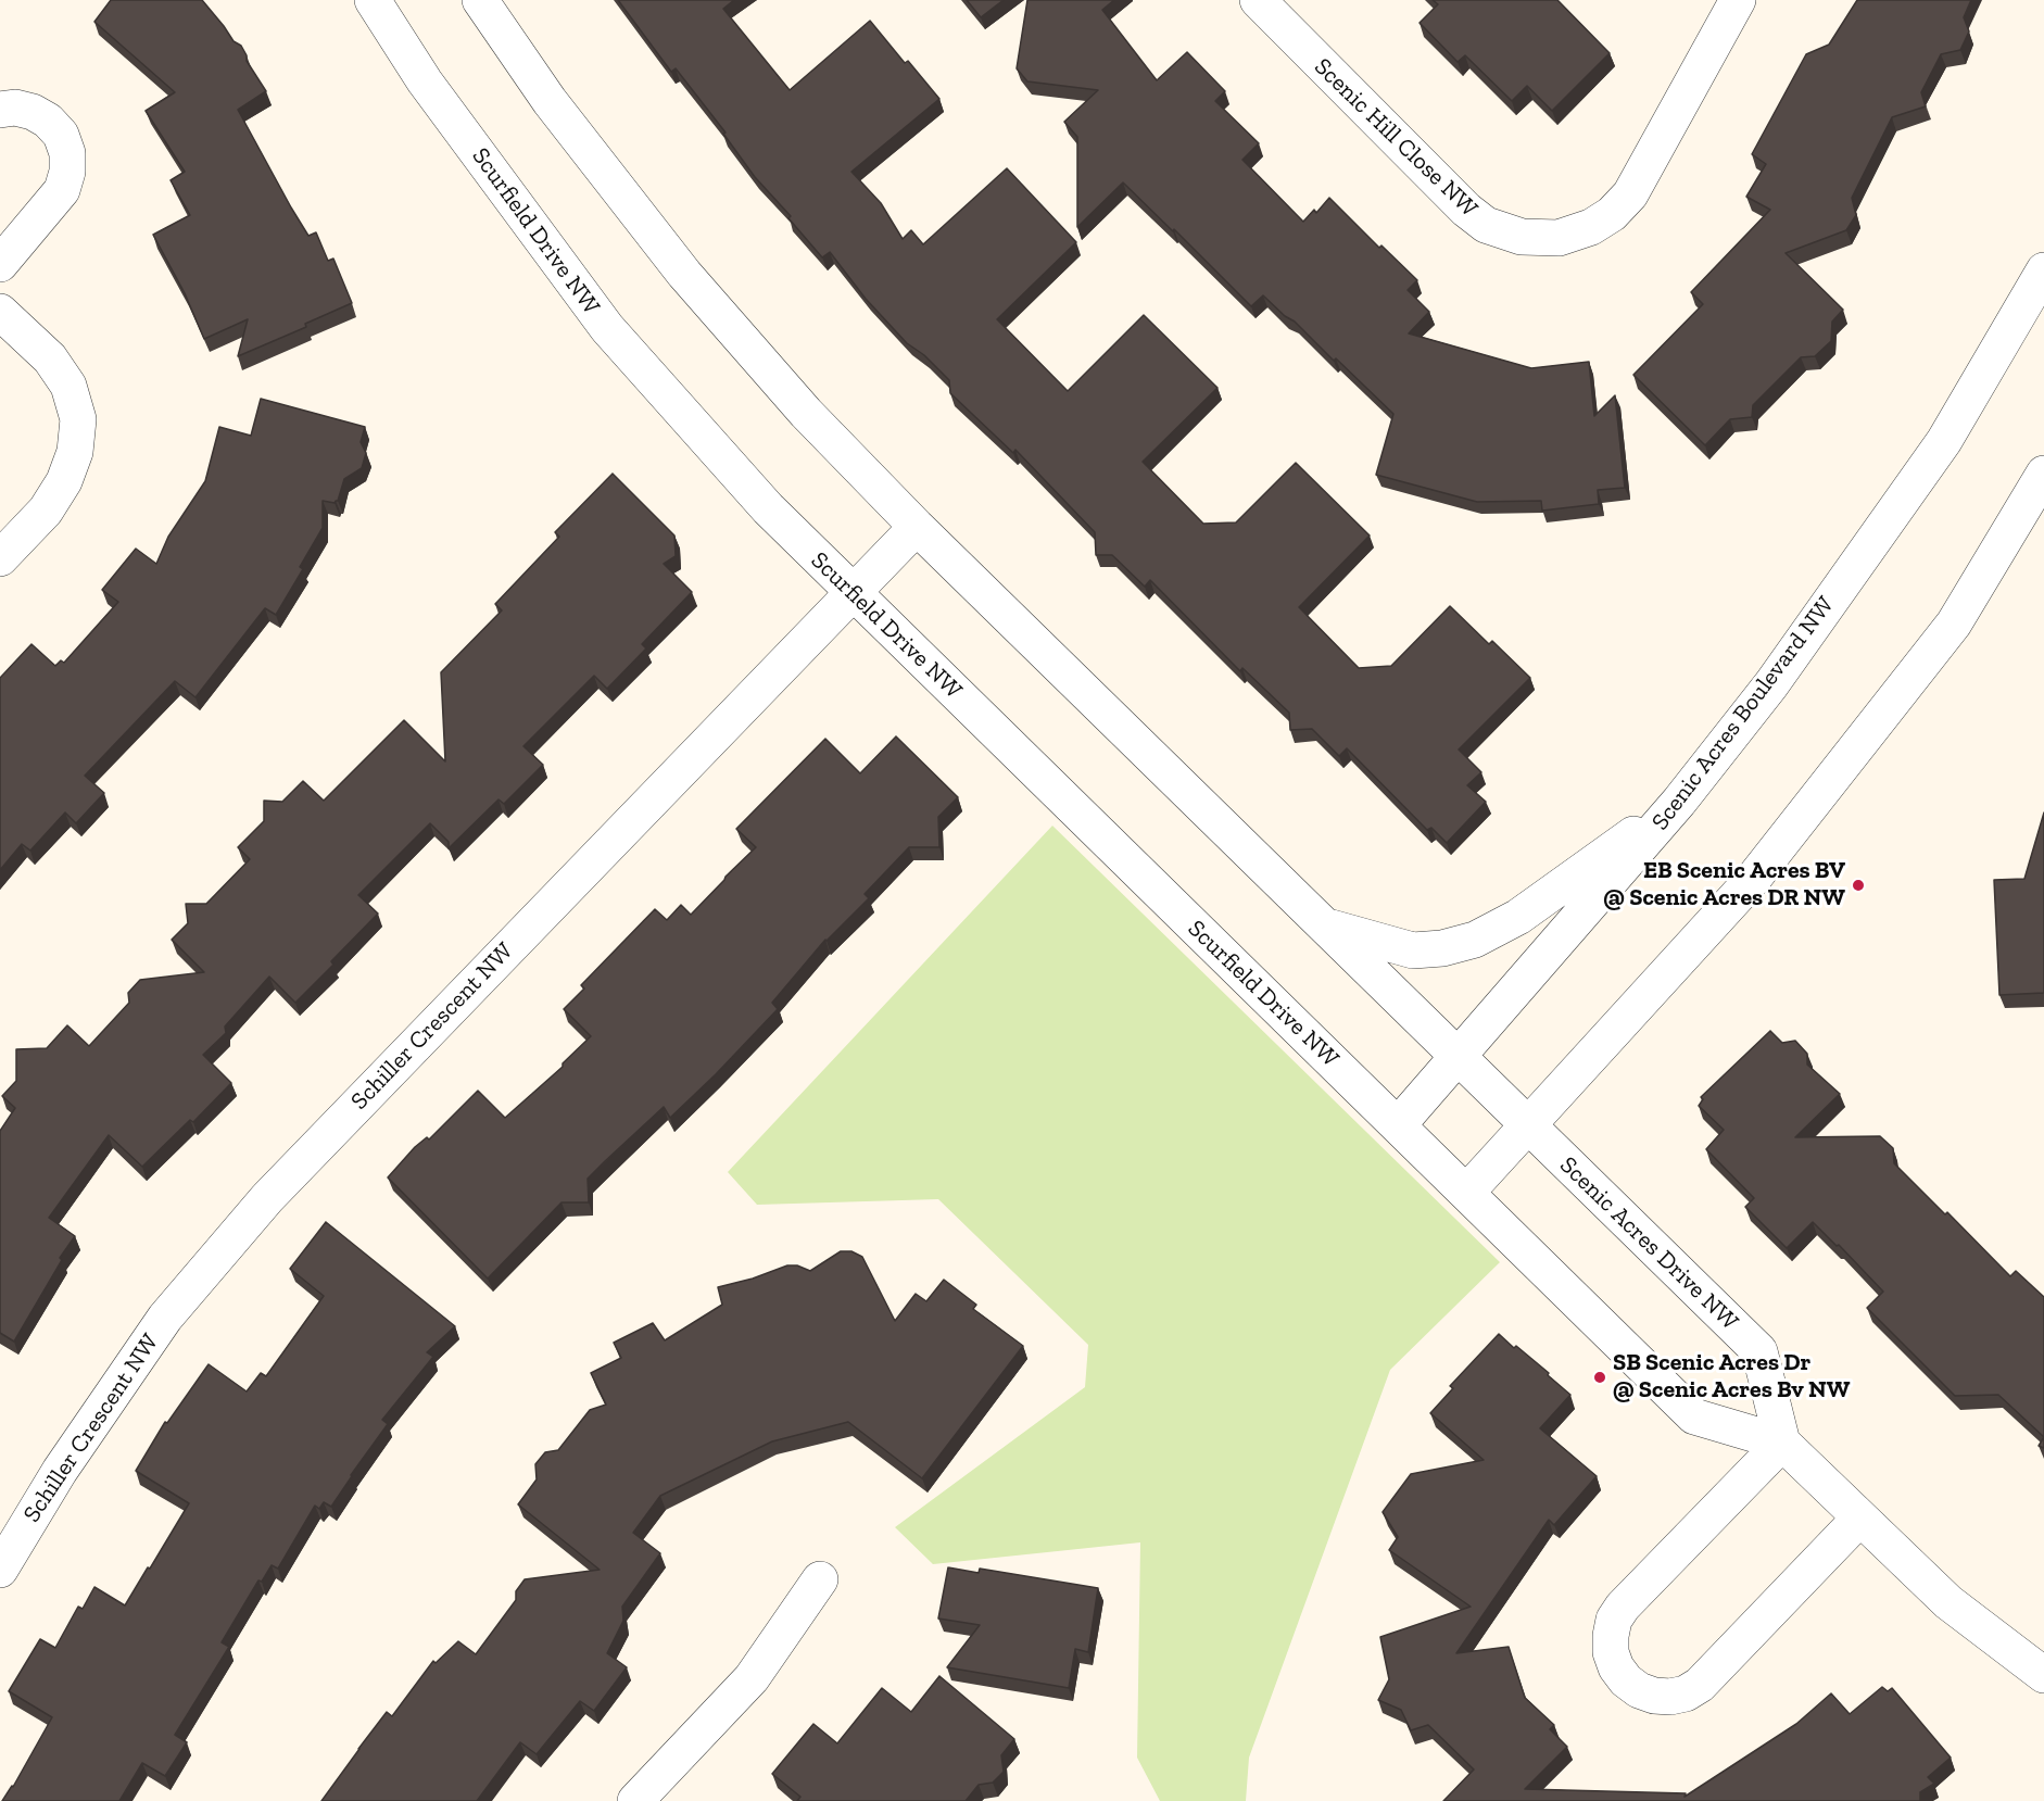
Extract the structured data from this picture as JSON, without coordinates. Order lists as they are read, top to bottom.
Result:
{
  "streets": {
    "street": [
      "Scenic Hill Close NW",
      "Scurfield Drive NW",
      "Scenic Acres Boulevard NW",
      "Schiller Crescent NW",
      "Scenic Acres Drive NW"
    ]
  },
  "crossings": [
    ["Scurfield Drive NW", "Scenic Acres Boulevard NW"],
    ["Scurfield Drive NW", "Schiller Crescent NW"]
  ],
  "places": ["EB Scenic Acres BV @ Scenic Acres DR NW", "SB Scenic Acres Dr @ Scenic Acres Bv NW"]
}
